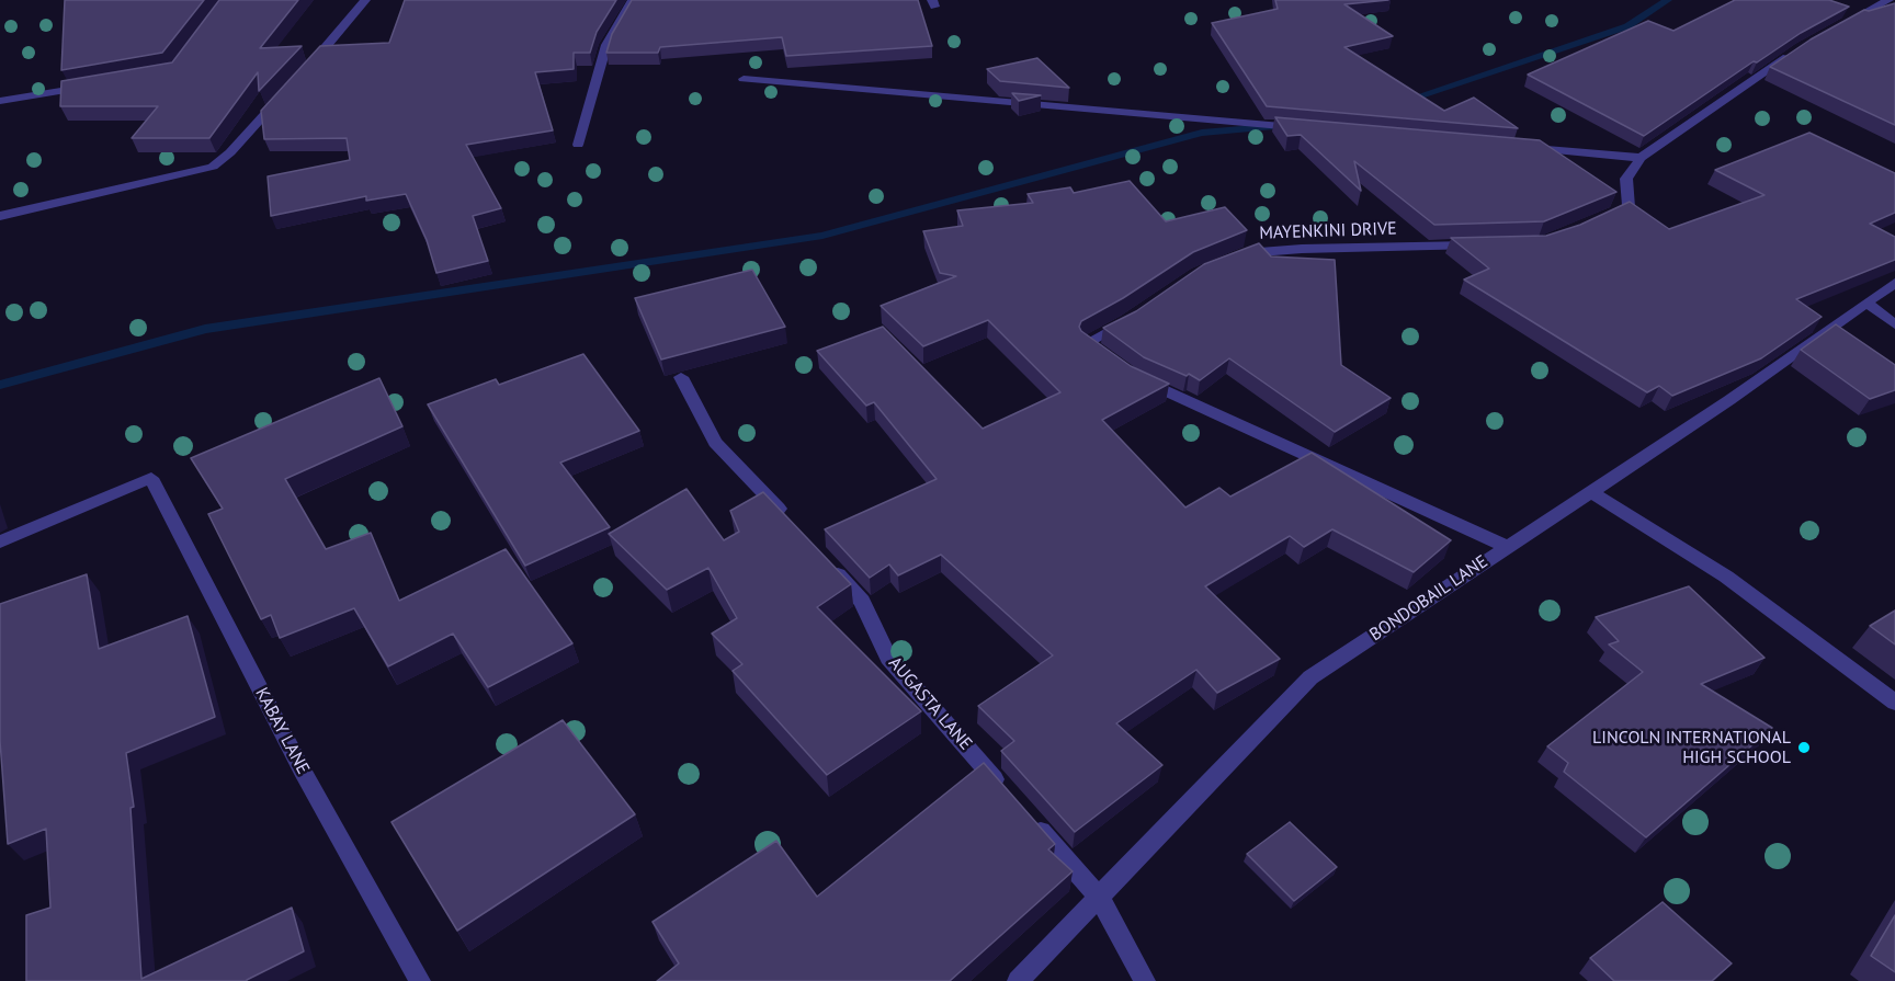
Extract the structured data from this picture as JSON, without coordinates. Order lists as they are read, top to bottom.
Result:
{
  "streets": {
    "street": [
      "MAYENKINI DRIVE",
      "BONDOBAIL LANE",
      "AUGASTA LANE",
      "KABAY LANE"
    ]
  },
  "places": ["LINCOLN INTERNATIONAL HIGH SCHOOL"]
}
